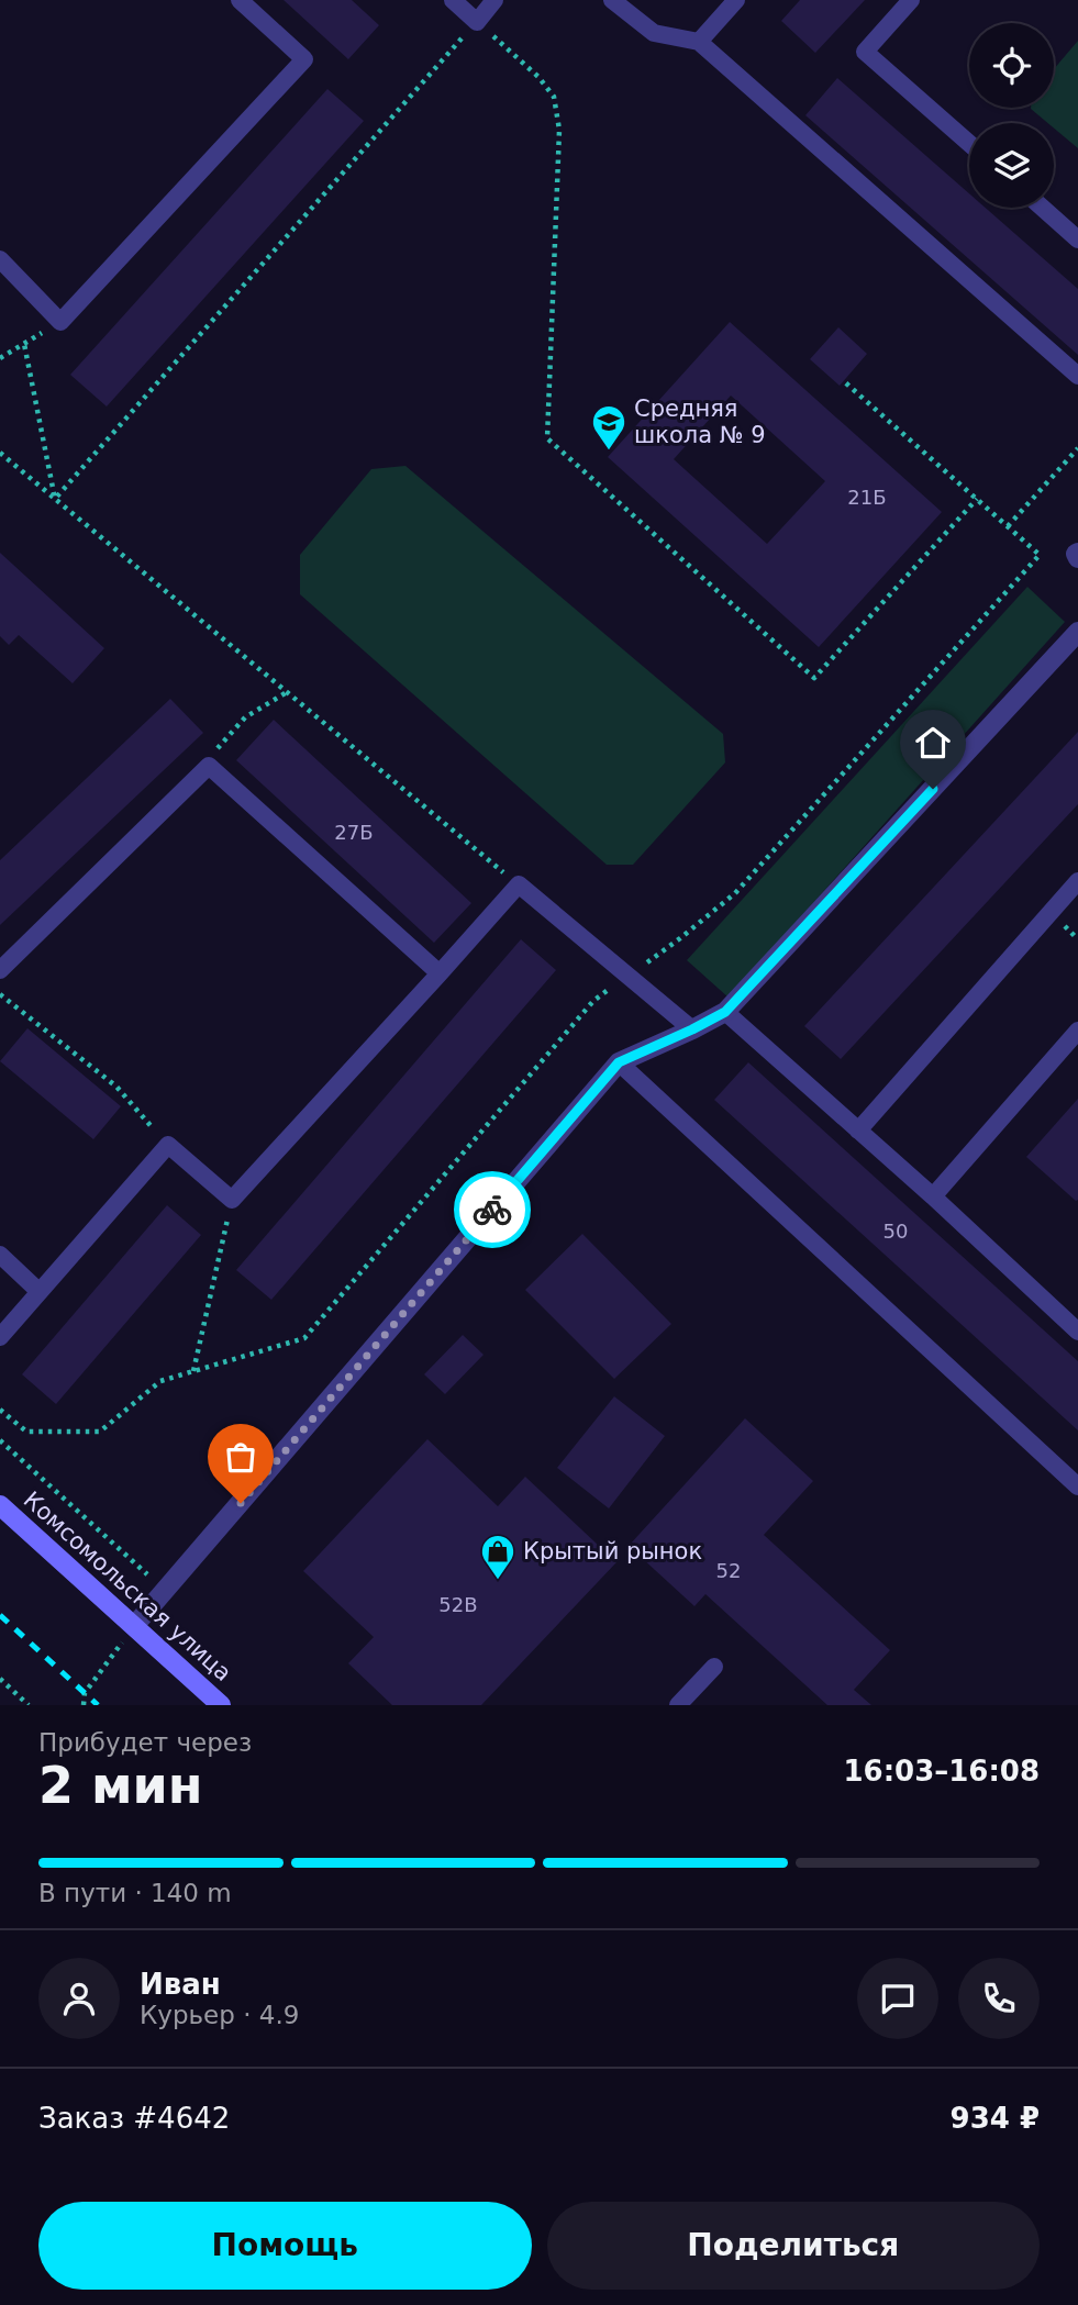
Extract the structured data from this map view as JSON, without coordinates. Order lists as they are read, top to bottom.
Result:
{
  "streets": {
    "street": ["Комсомольская улица"]
  },
  "places": {
    "school or university": ["Средняя школа № 9"],
    "shop": ["Крытый рынок"]
  },
  "house_numbers": [
    "21Б",
    "27Б",
    "50",
    "52",
    "52В"
  ],
  "page": {
    "heading": ["2 мин", "Прибудет через", "16:03–16:08"],
    "panel": [
      "Иван",
      "Курьер · 4.9",
      "Заказ #4642",
      "934 ₽"
    ],
    "bar": "В пути · 140 m",
    "buttons": ["Помощь", "Поделиться"]
  }
}
